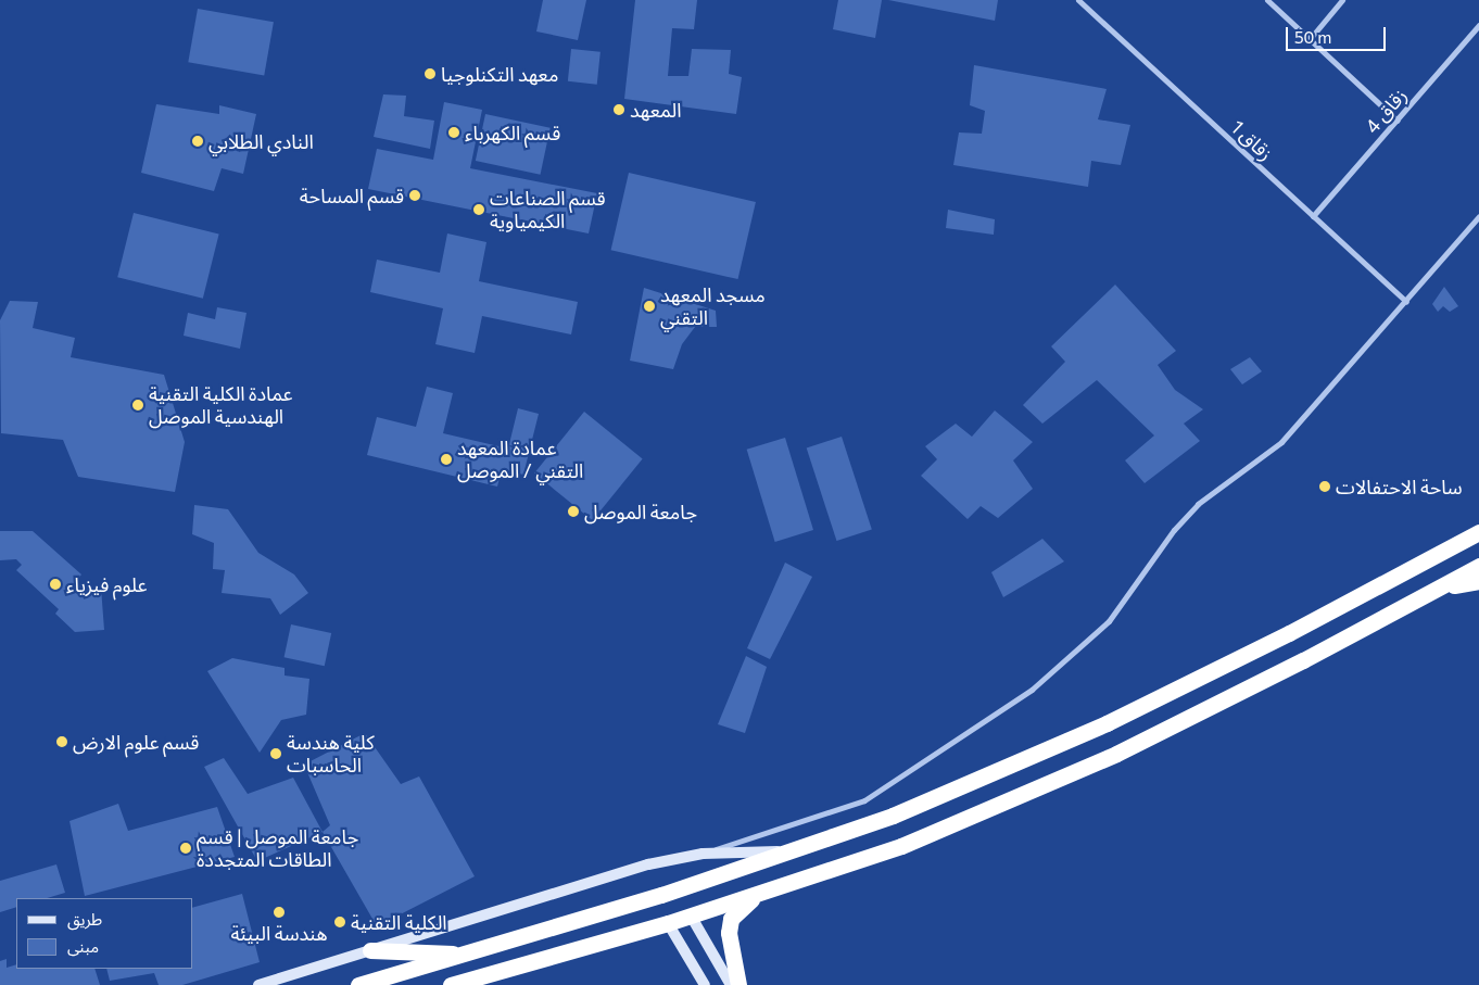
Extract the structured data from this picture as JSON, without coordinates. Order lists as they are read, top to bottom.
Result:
{
  "streets": {
    "street": ["زقاق 4", "زقاق 1"]
  },
  "crossings": [
    ["زقاق 4", "زقاق 1"]
  ],
  "places": [
    "معهد التكنلوجيا",
    "المعهد",
    "قسم الكهرباء",
    "النادي الطلابي",
    "قسم المساحة",
    "قسم الصناعات الكيمياوية",
    "مسجد المعهد التقني",
    "عمادة الكلية التقنية الهندسية الموصل",
    "عمادة المعهد التقني / الموصل",
    "ساحة الاحتفالات",
    "جامعة الموصل",
    "علوم فيزياء",
    "قسم علوم الارض",
    "كلية هندسة الحاسبات",
    "جامعة الموصل | قسم الطاقات المتجددة",
    "هندسة البيئة",
    "الكلية التقنية"
  ],
  "legend": ["طريق", "مبنى"],
  "scale_bar": "50 m"
}
